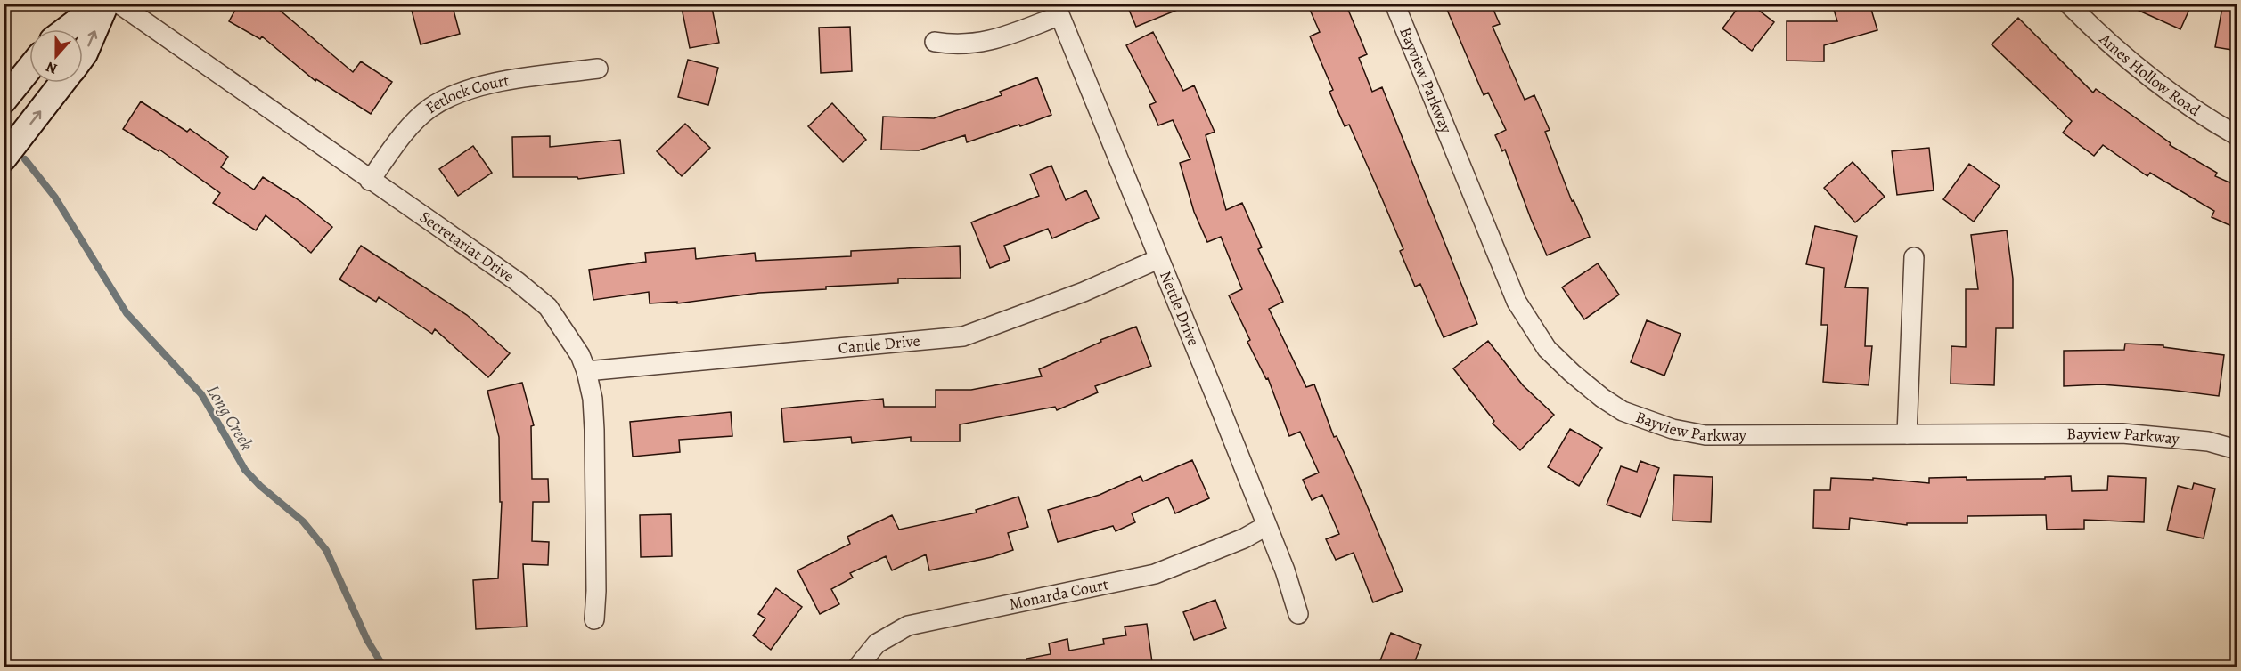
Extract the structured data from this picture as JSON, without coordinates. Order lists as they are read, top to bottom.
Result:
{
  "streets": {
    "street": [
      "Ames Hollow Road",
      "Bayview Parkway",
      "Fetlock Court",
      "Secretariat Drive",
      "Nettle Drive",
      "Cantle Drive",
      "Monarda Court"
    ]
  },
  "crossings": [
    ["Fetlock Court", "Secretariat Drive"],
    ["Secretariat Drive", "Cantle Drive"],
    ["Nettle Drive", "Cantle Drive"],
    ["Nettle Drive", "Monarda Court"]
  ],
  "water": ["Long Creek"],
  "north": "bottom"
}
